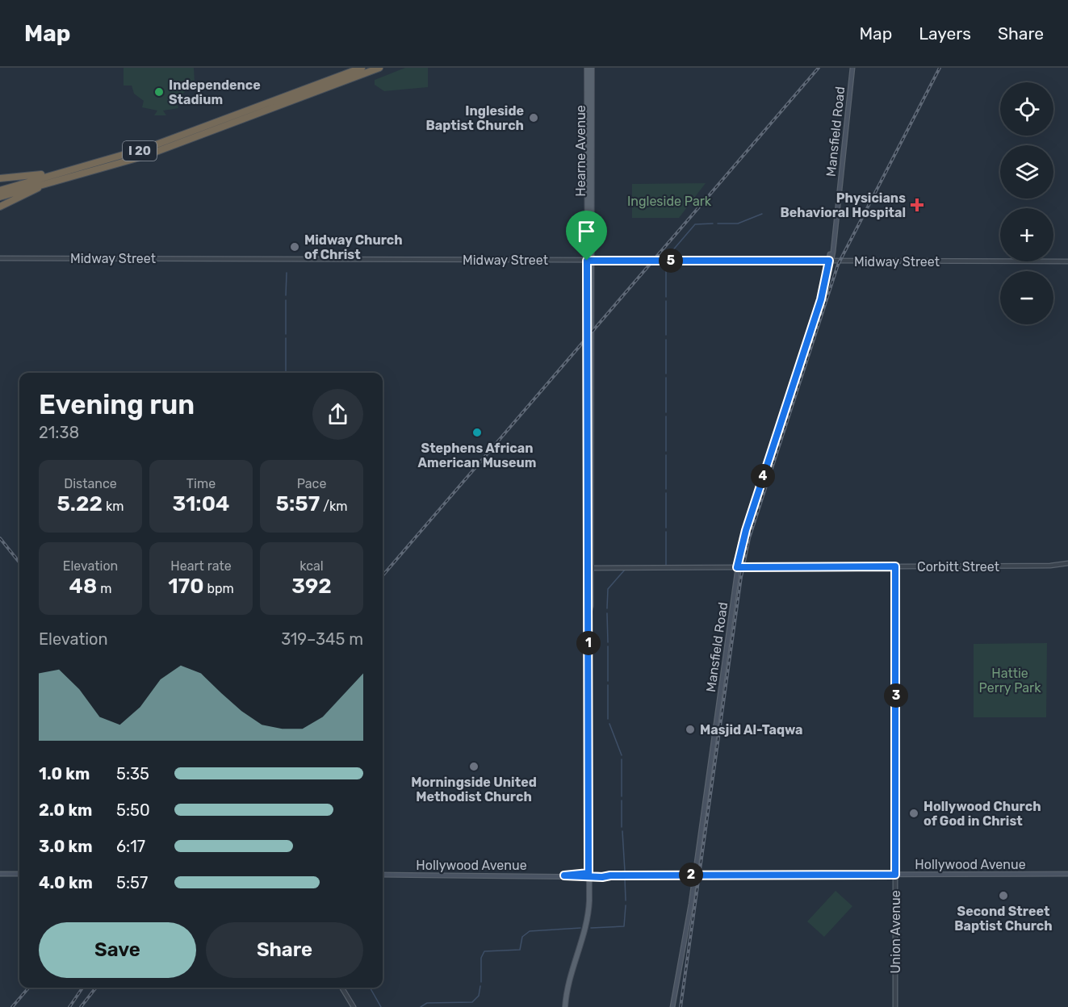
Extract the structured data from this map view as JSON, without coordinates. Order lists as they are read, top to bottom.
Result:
{
  "streets": {
    "highway": ["I 20"],
    "main road": ["Mansfield Road", "Hearne Avenue", "Hollywood Avenue"],
    "street": ["Midway Street", "Corbitt Street", "Union Avenue"]
  },
  "crossings": [
    ["Mansfield Road", "Midway Street"],
    ["Mansfield Road", "Corbitt Street"],
    ["Mansfield Road", "Hollywood Avenue"],
    ["Hearne Avenue", "Midway Street"],
    ["Hearne Avenue", "Corbitt Street"],
    ["Hearne Avenue", "Hollywood Avenue"],
    ["Corbitt Street", "Union Avenue"],
    ["Hollywood Avenue", "Union Avenue"]
  ],
  "parks": ["Ingleside Park", "Hattie Perry Park"],
  "places": {
    "other": [
      "Independence Stadium",
      "Ingleside Baptist Church",
      "Midway Church of Christ",
      "Stephens African American Museum",
      "Masjid Al-Taqwa",
      "Morningside United Methodist Church",
      "Hollywood Church of God in Christ",
      "Second Street Baptist Church"
    ],
    "health": ["Physicians Behavioral Hospital"]
  },
  "page": {
    "header": "Map",
    "nav": ["Map", "Layers", "Share"],
    "map_buttons": ["+", "−"],
    "pins": [
      "5",
      "4",
      "1",
      "3",
      "2"
    ],
    "heading": ["Evening run", "21:38"],
    "stats": [
      ["Distance", "5.22 km"],
      ["Time", "31:04"],
      ["Pace", "5:57 /km"],
      ["Elevation", "48 m"],
      ["Heart rate", "170 bpm"],
      ["kcal", "392"]
    ],
    "chart": ["Elevation", "319–345 m"],
    "list": [
      {
        "name": "1.0 km",
        "note": "5:35"
      },
      {
        "name": "2.0 km",
        "note": "5:50"
      },
      {
        "name": "3.0 km",
        "note": "6:17"
      },
      {
        "name": "4.0 km",
        "note": "5:57"
      }
    ],
    "buttons": ["Save", "Share"]
  }
}
